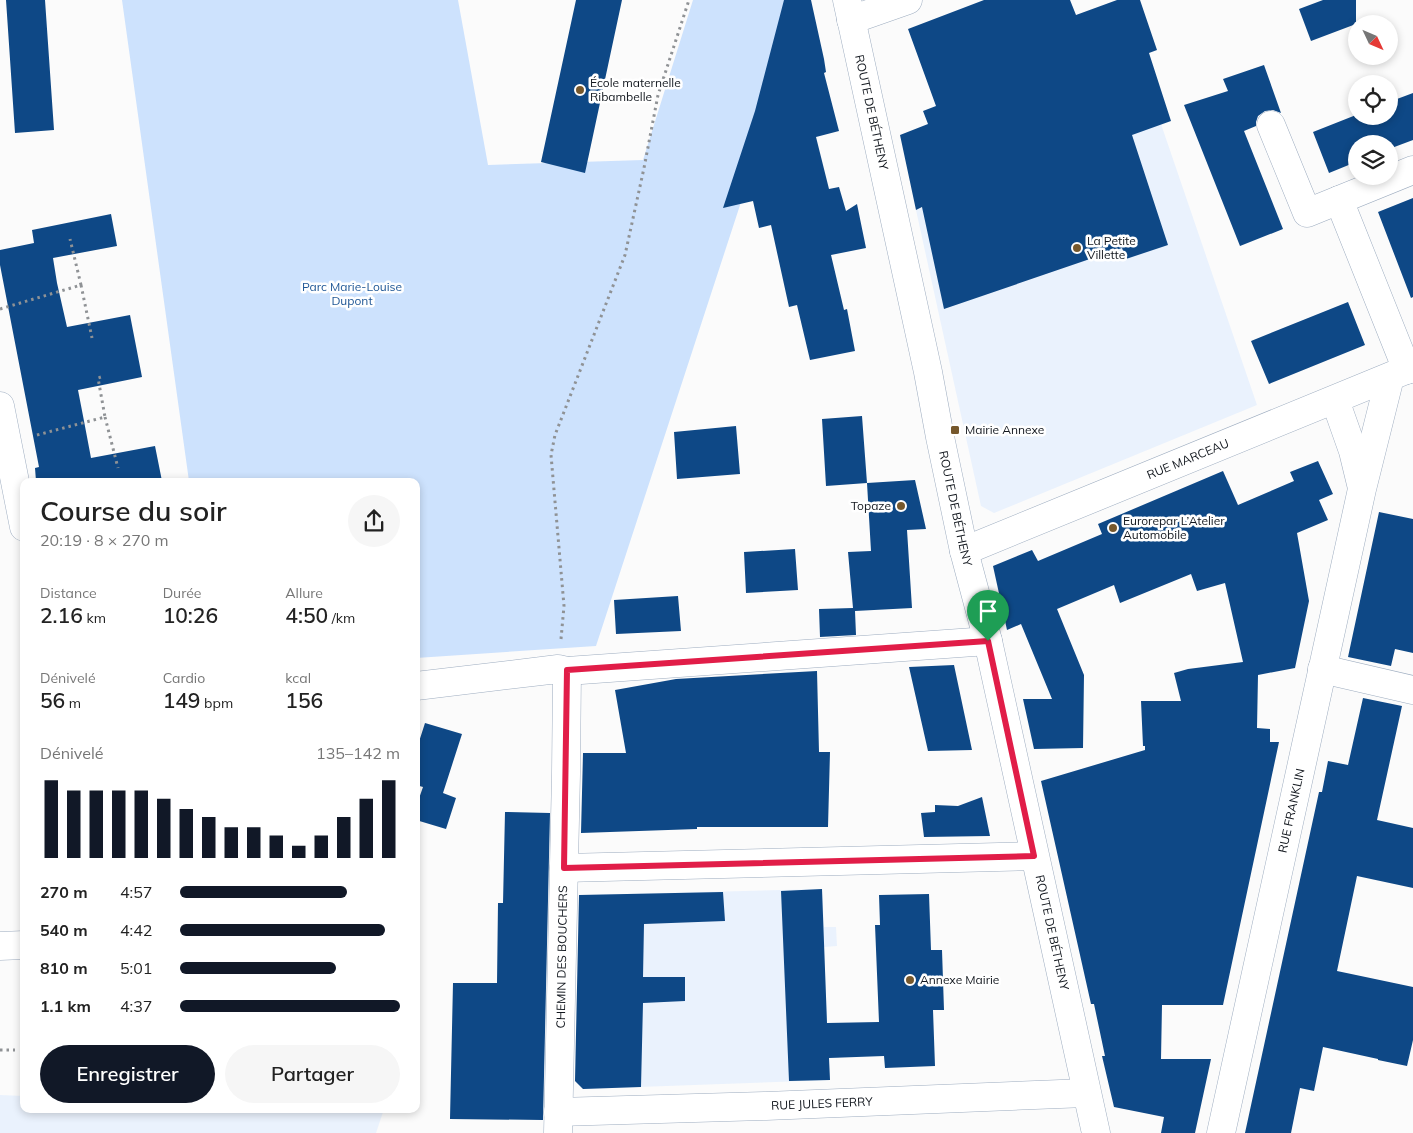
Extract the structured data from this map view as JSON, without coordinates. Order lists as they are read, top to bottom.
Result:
{
  "streets": {
    "street": [
      "ROUTE DE BÉTHENY",
      "RUE MARCEAU",
      "RUE FRANKLIN",
      "CHEMIN DES BOUCHERS",
      "RUE JULES FERRY"
    ]
  },
  "crossings": [
    ["ROUTE DE BÉTHENY", "RUE MARCEAU"],
    ["ROUTE DE BÉTHENY", "RUE JULES FERRY"],
    ["RUE MARCEAU", "RUE FRANKLIN"],
    ["CHEMIN DES BOUCHERS", "RUE JULES FERRY"]
  ],
  "parks": ["Parc Marie-Louise Dupont"],
  "places": {
    "other": [
      "École maternelle Ribambelle",
      "La Petite Villette",
      "Topaze",
      "Eurorepar L’Atelier Automobile",
      "Annexe Mairie"
    ],
    "transit": ["Mairie Annexe"]
  },
  "north": "bottom right",
  "page": {
    "heading": ["Course du soir", "20:19 · 8 × 270 m"],
    "stats": [
      ["Distance", "2.16 km"],
      ["Durée", "10:26"],
      ["Allure", "4:50 /km"],
      ["Dénivelé", "56 m"],
      ["Cardio", "149 bpm"],
      ["kcal", "156"]
    ],
    "chart": ["Dénivelé", "135–142 m"],
    "list": [
      {
        "name": "270 m",
        "note": "4:57"
      },
      {
        "name": "540 m",
        "note": "4:42"
      },
      {
        "name": "810 m",
        "note": "5:01"
      },
      {
        "name": "1.1 km",
        "note": "4:37"
      }
    ],
    "buttons": ["Enregistrer", "Partager"]
  }
}
